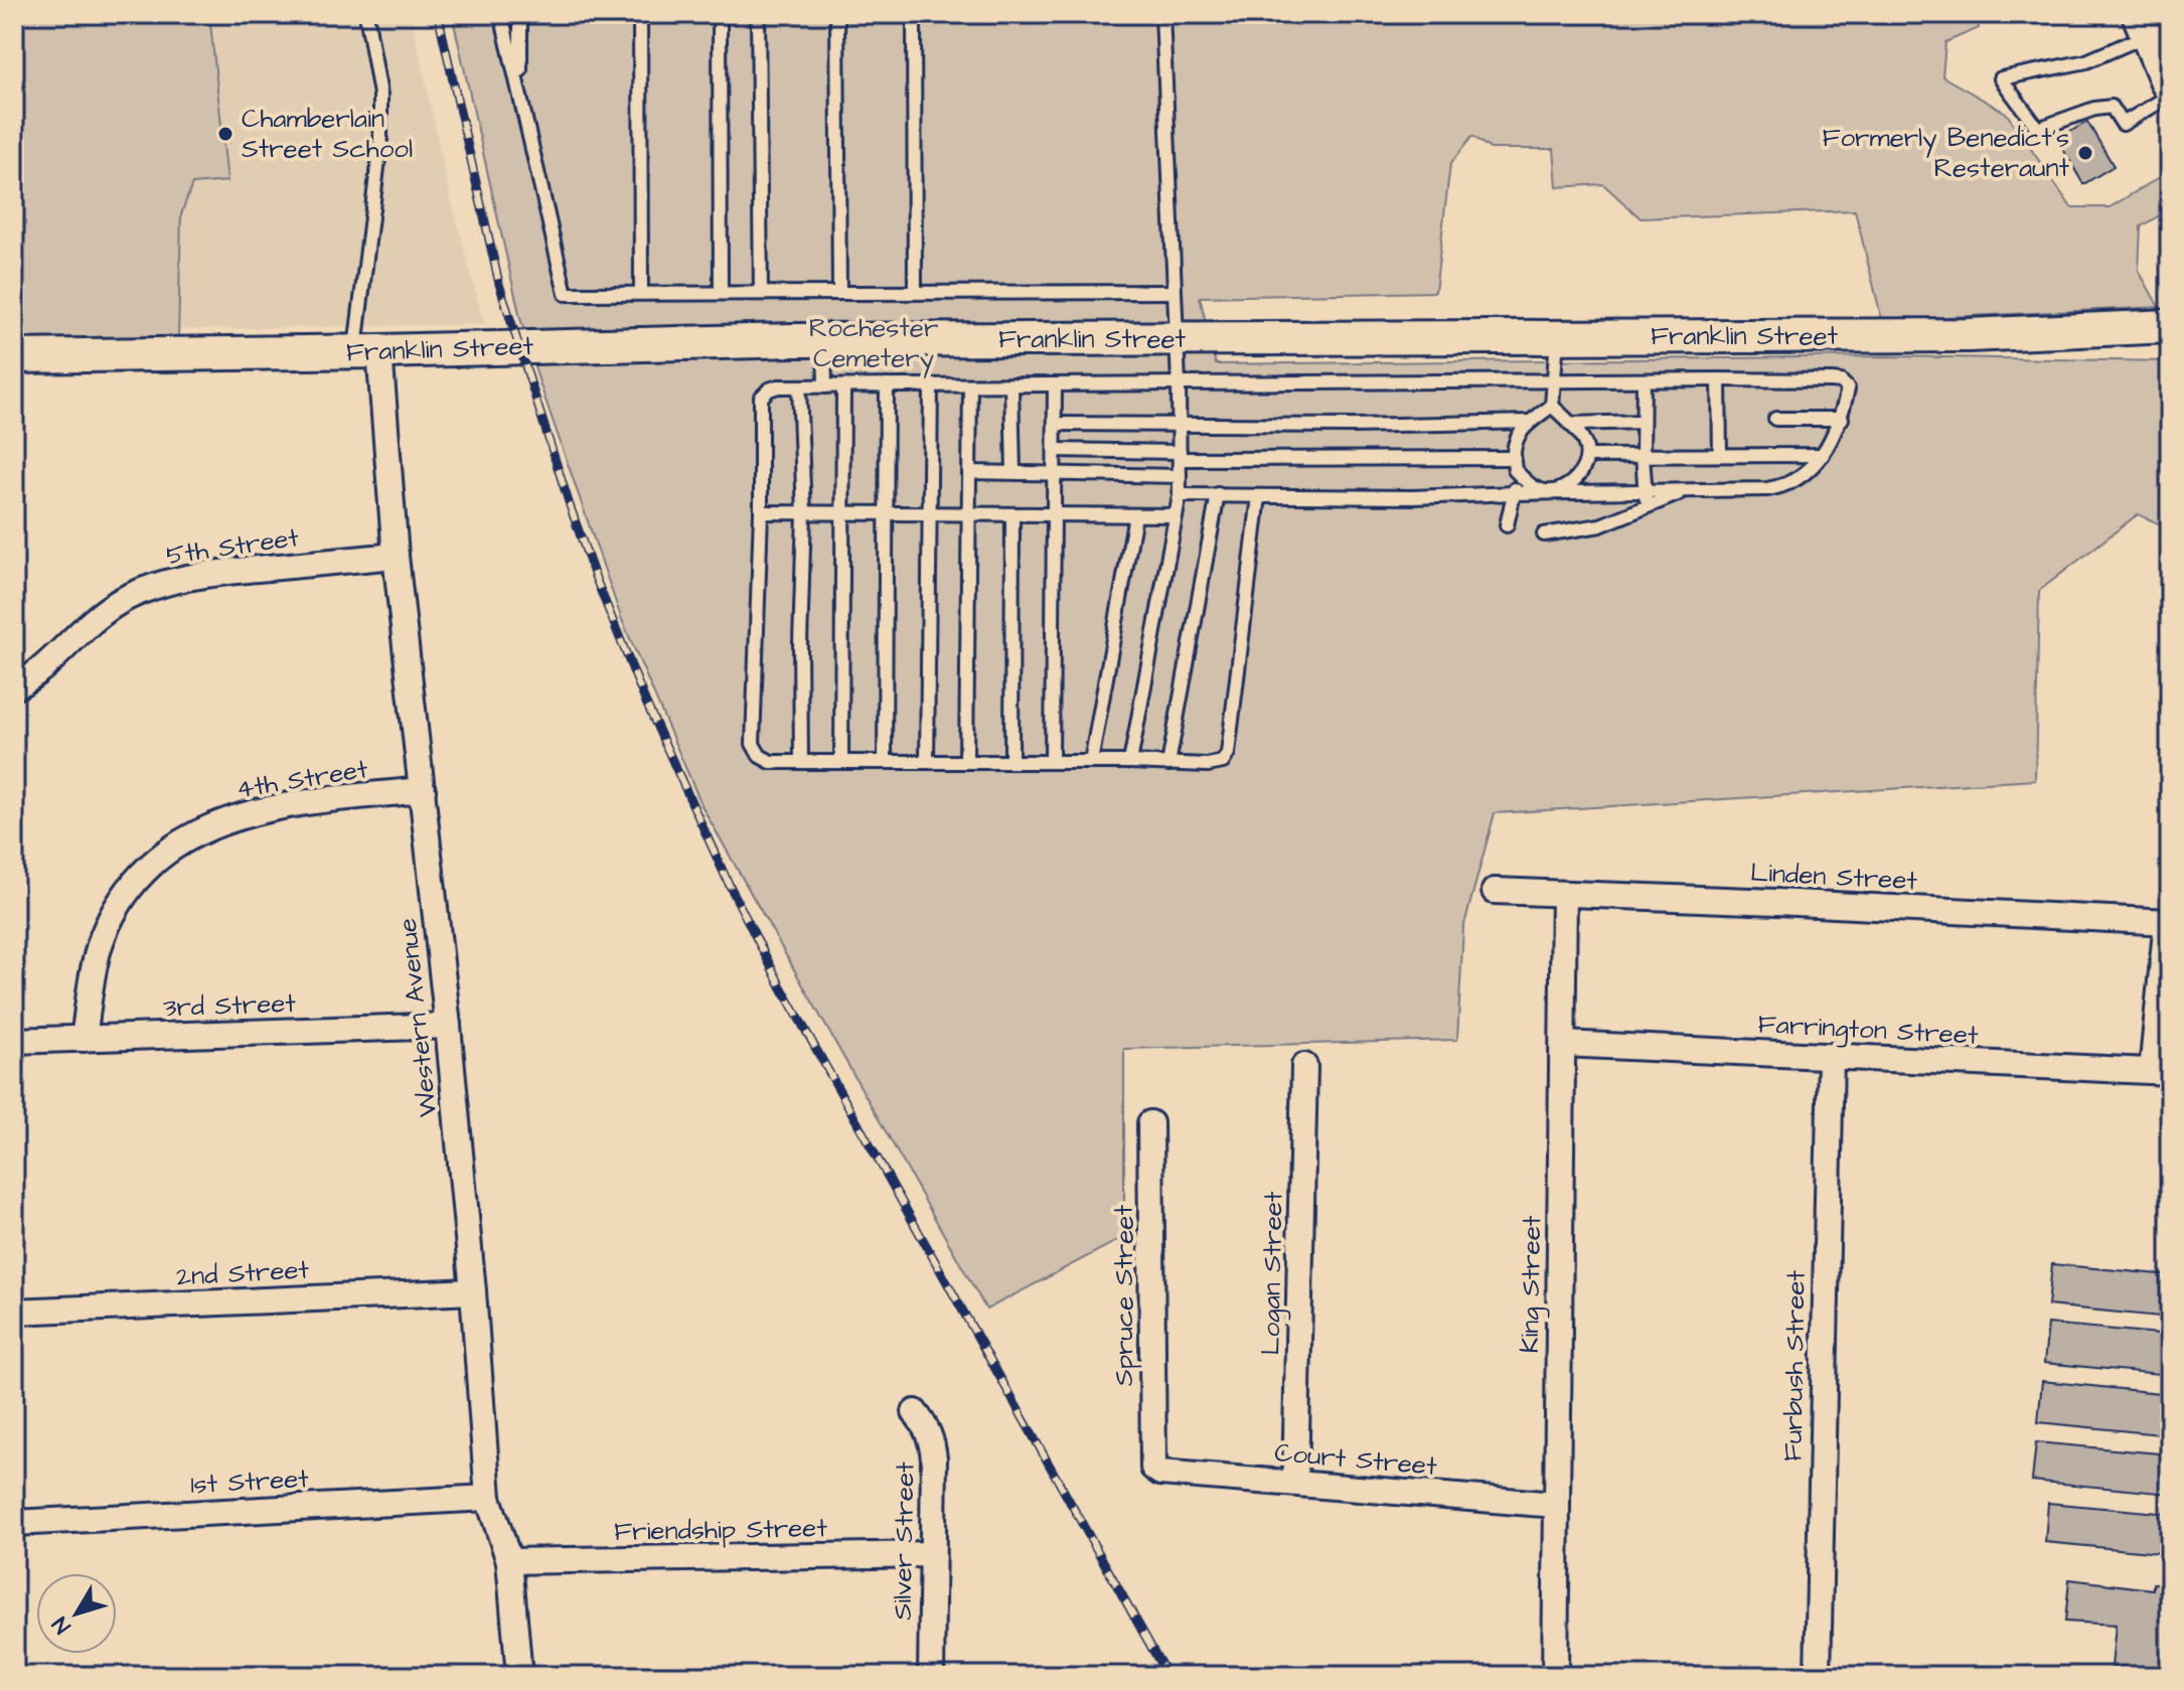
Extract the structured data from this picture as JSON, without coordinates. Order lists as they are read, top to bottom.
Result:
{
  "streets": {
    "street": [
      "Franklin Street",
      "5th Street",
      "4th Street",
      "Linden Street",
      "3rd Street",
      "Western Avenue",
      "Farrington Street",
      "2nd Street",
      "Logan Street",
      "King Street",
      "Spruce Street",
      "Furbush Street",
      "Court Street",
      "1st Street",
      "Friendship Street",
      "Silver Street"
    ]
  },
  "crossings": [
    ["Franklin Street", "Western Avenue"],
    ["5th Street", "Western Avenue"],
    ["4th Street", "3rd Street"],
    ["4th Street", "Western Avenue"],
    ["Linden Street", "King Street"],
    ["3rd Street", "Western Avenue"],
    ["Western Avenue", "2nd Street"],
    ["Western Avenue", "1st Street"],
    ["Western Avenue", "Friendship Street"],
    ["Farrington Street", "King Street"],
    ["Farrington Street", "Furbush Street"],
    ["Logan Street", "Court Street"],
    ["King Street", "Court Street"],
    ["Spruce Street", "Court Street"],
    ["Friendship Street", "Silver Street"]
  ],
  "parks": ["Rochester Cemetery"],
  "places": ["Chamberlain Street School", "Formerly Benedict's Resteraunt"],
  "north": "bottom left"
}
